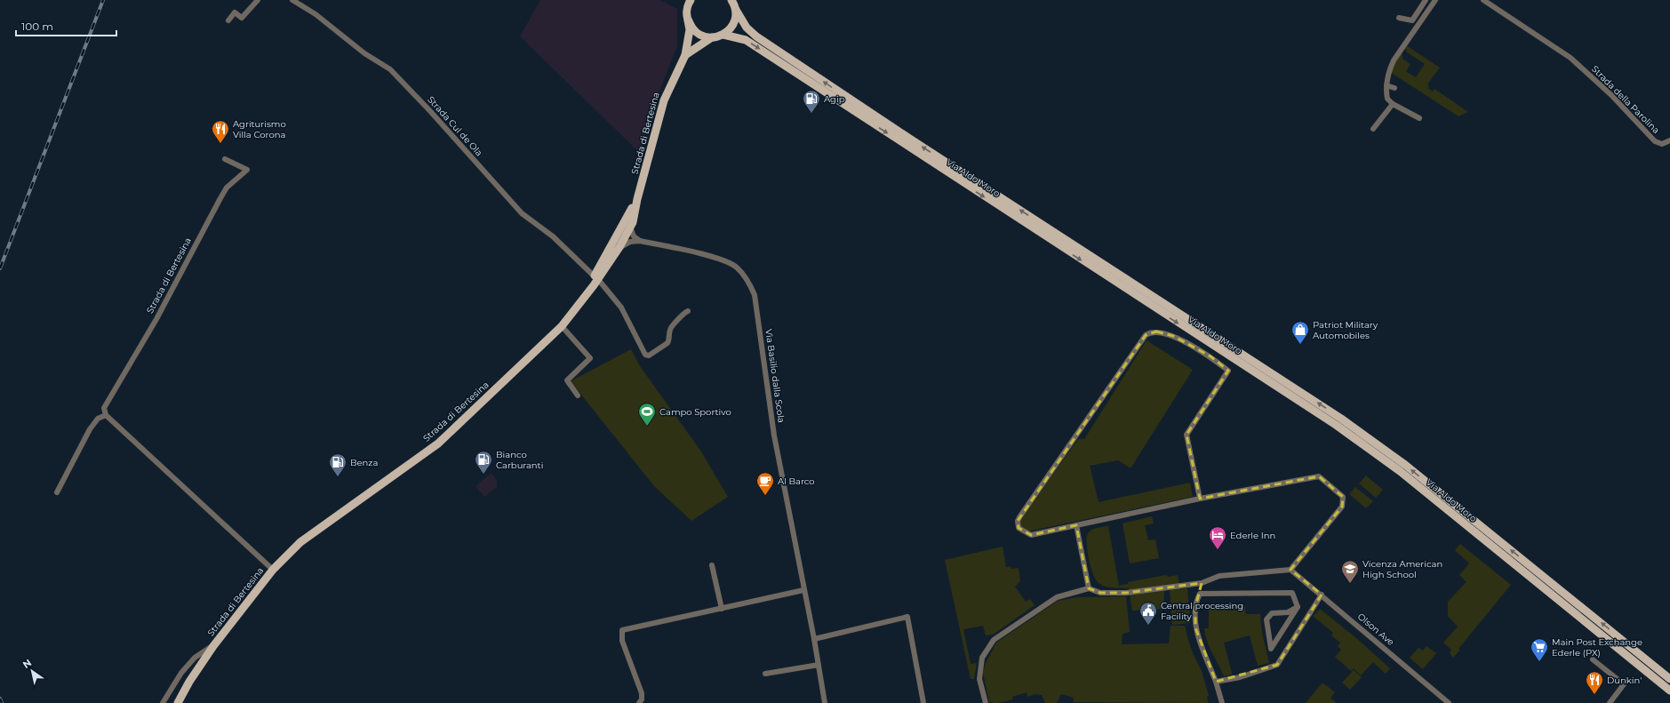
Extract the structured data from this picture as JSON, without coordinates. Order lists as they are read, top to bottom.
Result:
{
  "streets": {
    "main road": ["Strada di Bertesina", "Via Aldo Moro"],
    "street": [
      "Strada della Parolina",
      "Strada Cul de Ola",
      "Via Basilio dalla Scola",
      "Olson Ave"
    ]
  },
  "crossings": [
    ["Strada Cul de Ola", "Strada di Bertesina"],
    ["Strada di Bertesina", "Via Basilio dalla Scola"]
  ],
  "places": {
    "fuel station": ["Agip", "Bianco Carburanti", "Benza"],
    "restaurant": ["Agriturismo Villa Corona", "Dunkin'"],
    "shop": ["Patriot Military Automobiles"],
    "sports": ["Campo Sportivo"],
    "cafe": ["Al Barco"],
    "hotel": ["Ederle Inn"],
    "school or university": ["Vicenza American High School"],
    "public building": ["Central processing Facility"],
    "supermarket": ["Main Post Exchange Ederle (PX)"]
  },
  "scale_bar": "100 m",
  "north": "top left"
}
